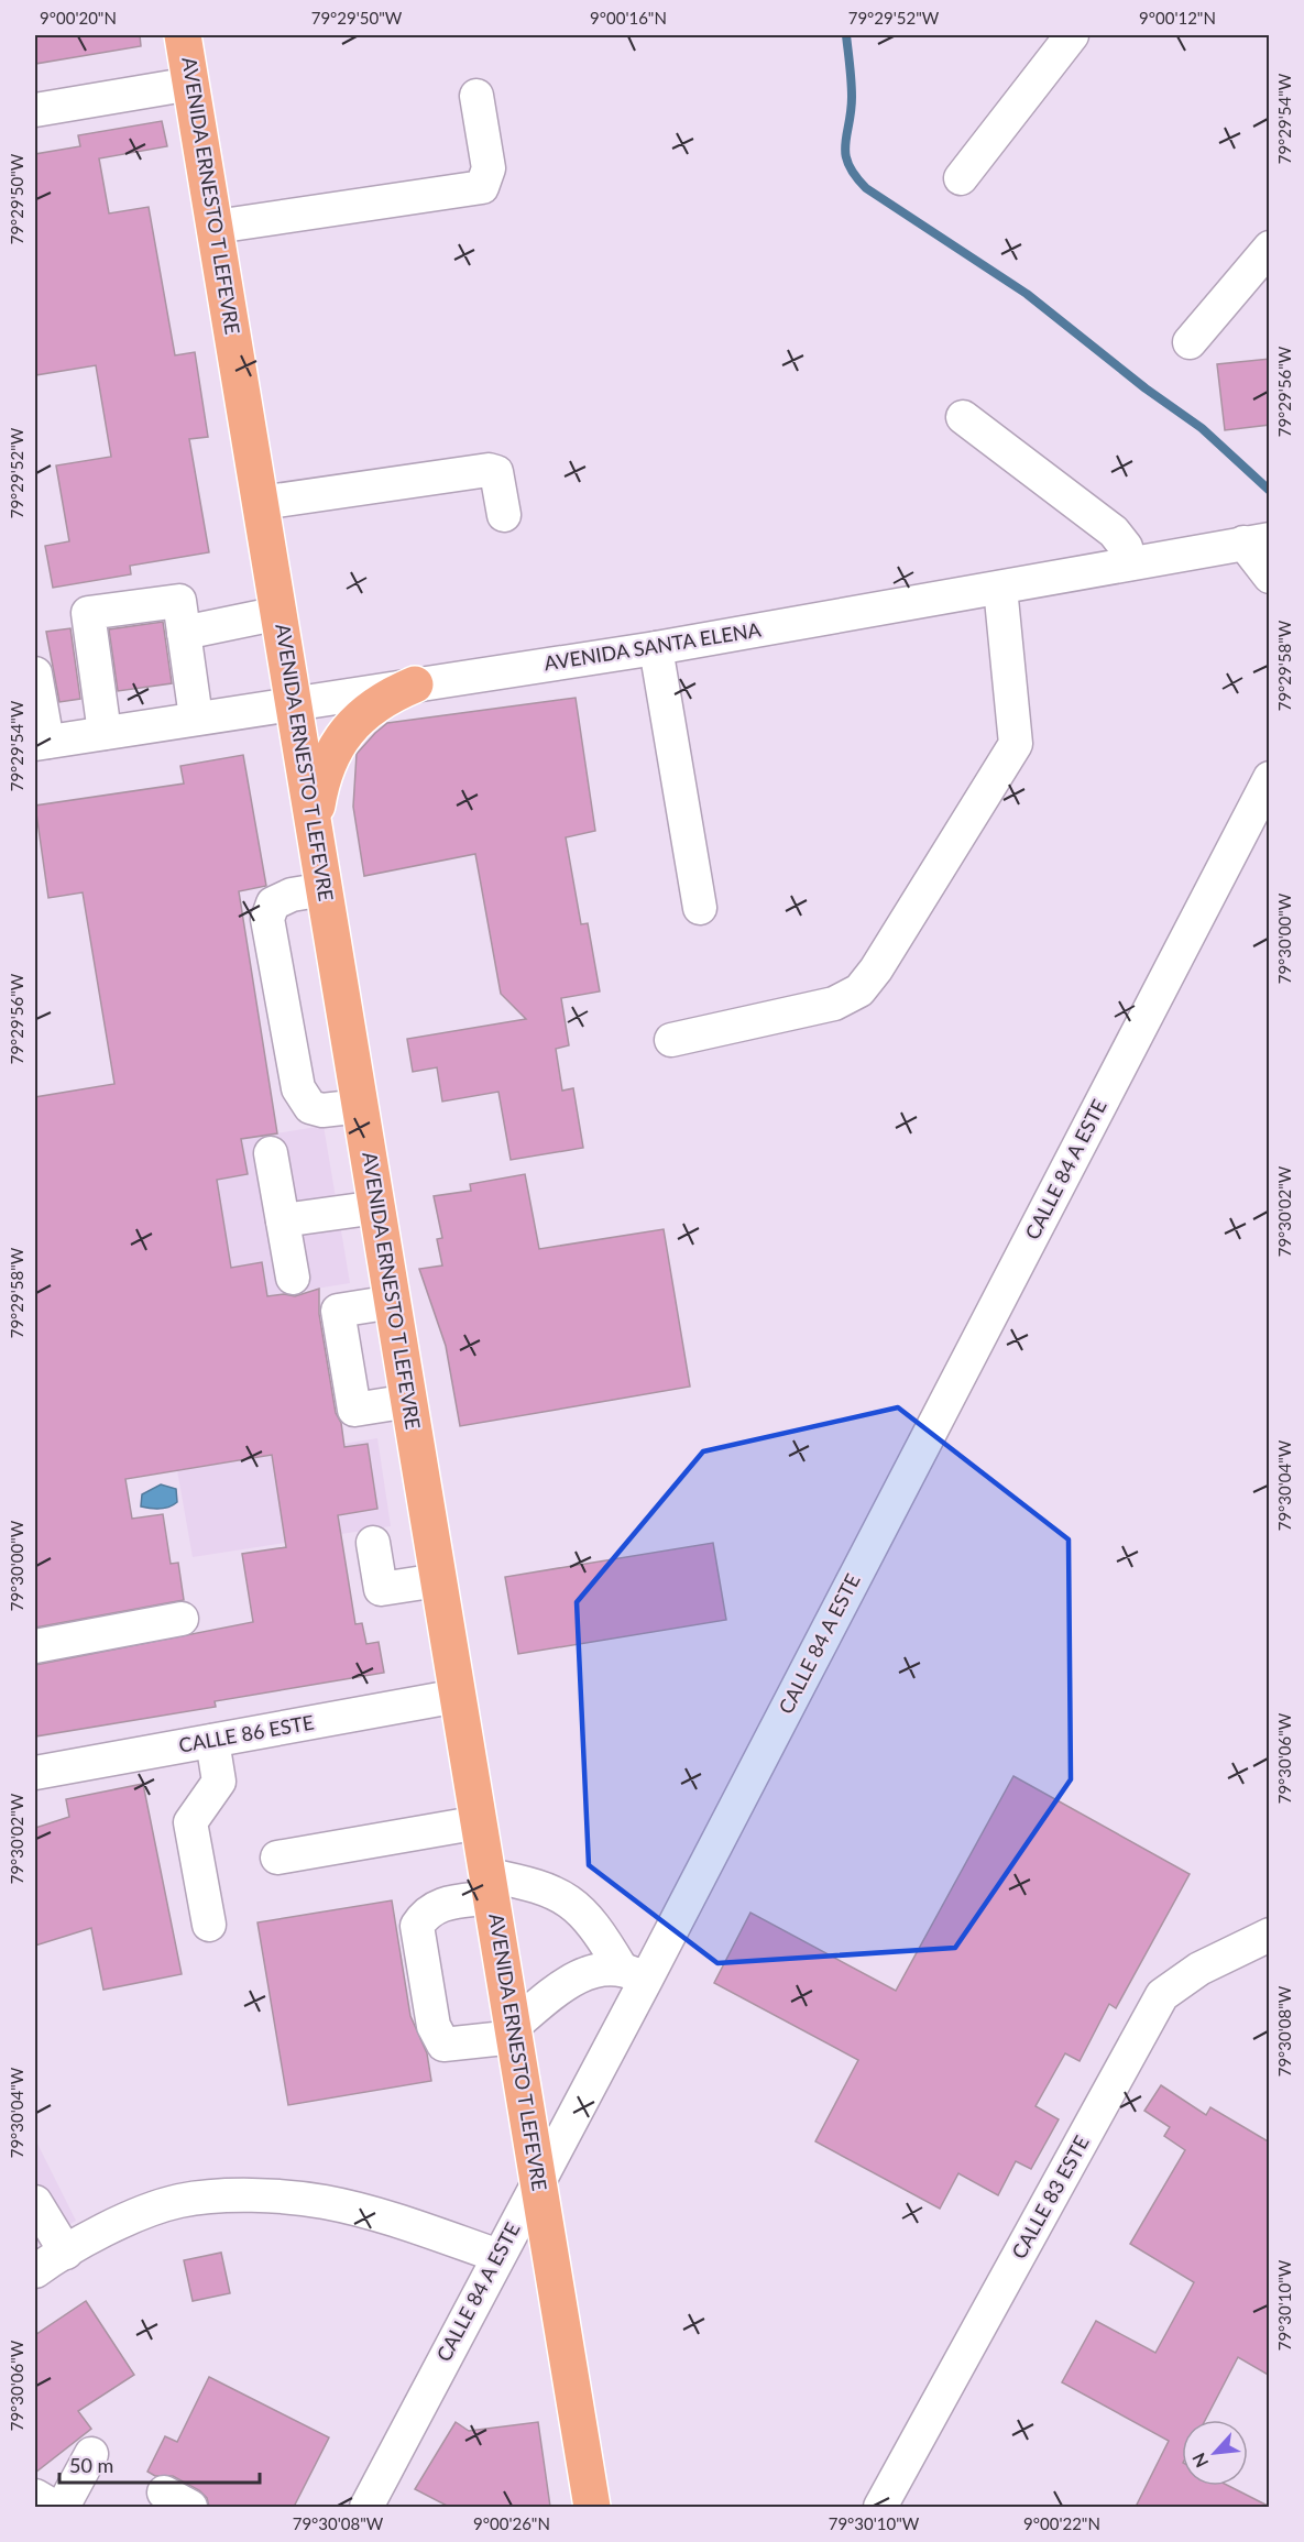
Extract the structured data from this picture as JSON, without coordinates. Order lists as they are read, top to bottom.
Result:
{
  "streets": {
    "main road": ["AVENIDA ERNESTO T LEFEVRE"],
    "street": [
      "AVENIDA SANTA ELENA",
      "CALLE 84 A ESTE",
      "CALLE 86 ESTE",
      "CALLE 83 ESTE"
    ]
  },
  "crossings": [
    ["AVENIDA ERNESTO T LEFEVRE", "AVENIDA SANTA ELENA"],
    ["AVENIDA ERNESTO T LEFEVRE", "CALLE 84 A ESTE"],
    ["AVENIDA ERNESTO T LEFEVRE", "CALLE 86 ESTE"]
  ],
  "scale_bar": "50 m",
  "north": "bottom left",
  "coordinates": [
    "9°00'20\"N",
    "79°29'50\"W",
    "9°00'16\"N",
    "79°29'52\"W",
    "9°00'12\"N",
    "79°29'54\"W",
    "79°29'56\"W",
    "79°29'58\"W",
    "79°30'00\"W",
    "79°30'02\"W",
    "79°30'04\"W",
    "79°30'06\"W",
    "79°30'08\"W",
    "79°30'10\"W",
    "9°00'26\"N",
    "9°00'22\"N"
  ]
}
